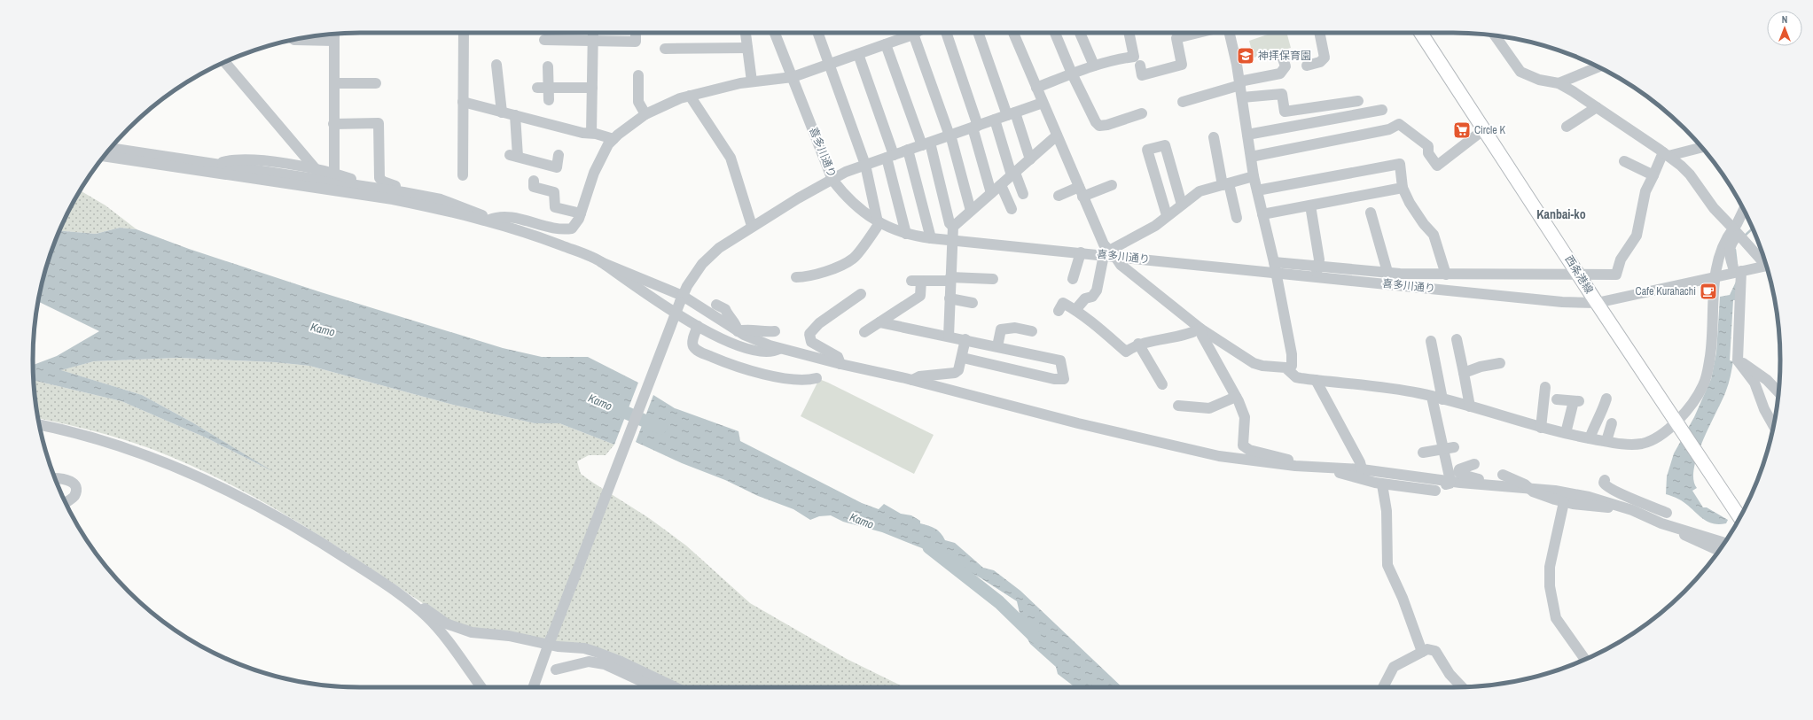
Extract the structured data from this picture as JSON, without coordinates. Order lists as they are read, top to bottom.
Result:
{
  "streets": {
    "main road": ["西条港線"],
    "street": ["喜多川通り"]
  },
  "crossings": [
    ["喜多川通り", "西条港線"]
  ],
  "districts": ["Kanbai-ko"],
  "water": ["Kamo"],
  "places": {
    "school or university": ["神拝保育園"],
    "supermarket": ["Circle K"],
    "cafe": ["Cafe Kurahachi"]
  },
  "north": "top"
}
